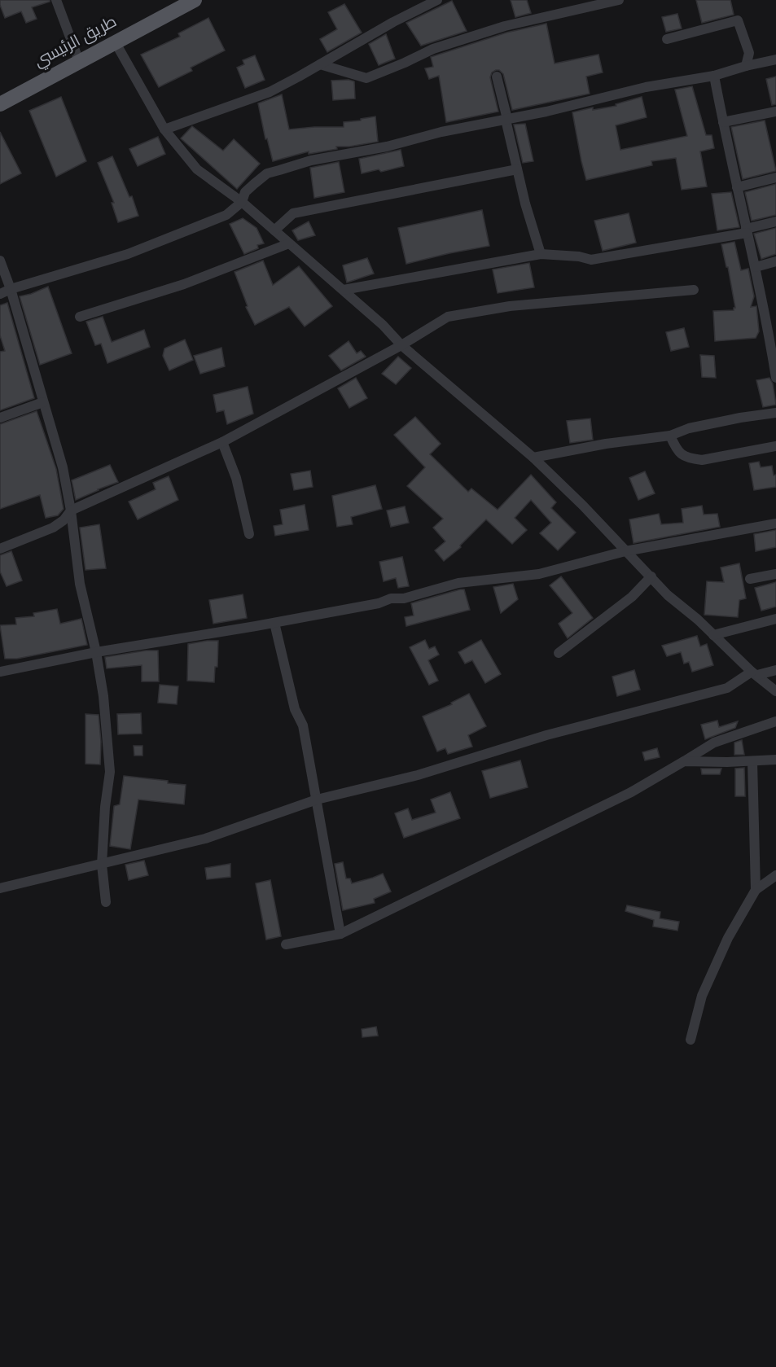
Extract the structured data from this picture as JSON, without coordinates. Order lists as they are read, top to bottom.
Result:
{
  "streets": {
    "main road": ["طريق الرئيسي"]
  }
}
